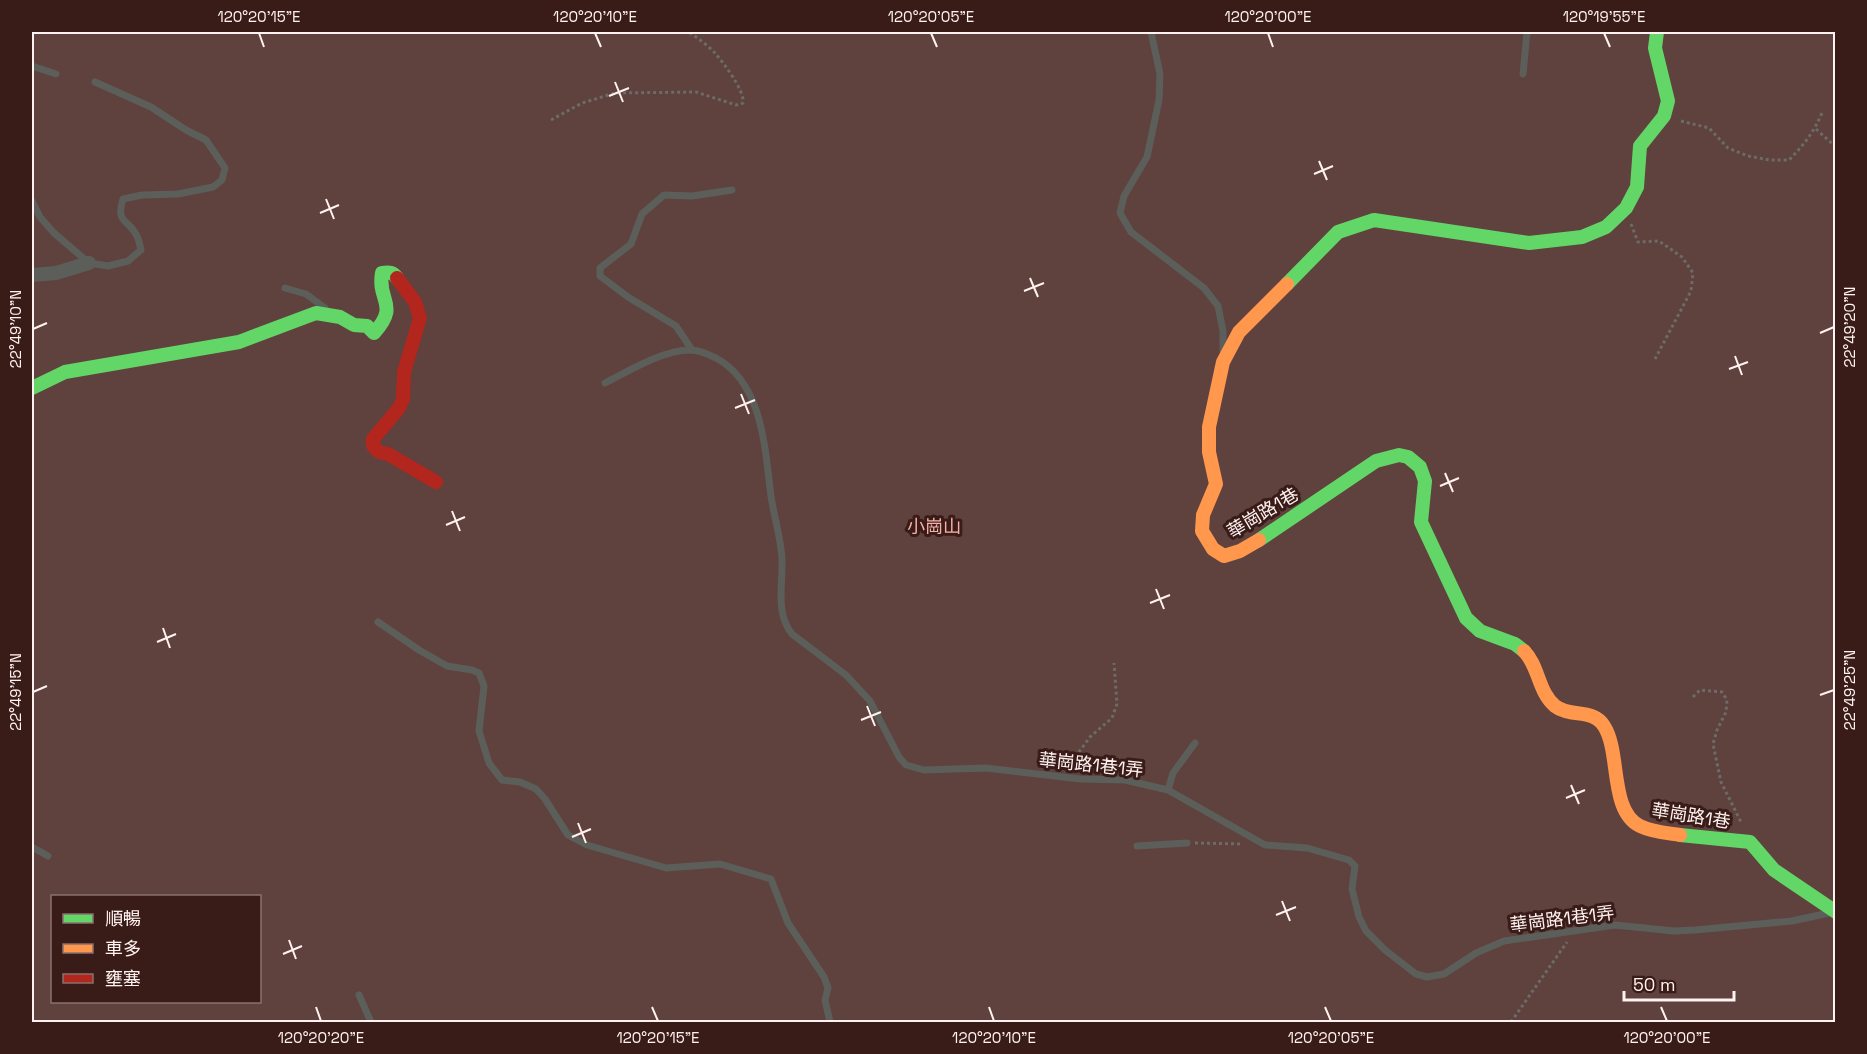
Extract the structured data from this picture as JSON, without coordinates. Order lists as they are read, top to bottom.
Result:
{
  "streets": {
    "street": ["華崗路1巷"],
    "lane": ["華崗路1巷1弄"]
  },
  "crossings": [
    ["華崗路1巷", "華崗路1巷1弄"]
  ],
  "parks": ["小崗山"],
  "legend": ["順暢", "車多", "壅塞"],
  "scale_bar": "50 m",
  "coordinates": [
    "120°20'15\"E",
    "120°20'10\"E",
    "120°20'05\"E",
    "120°20'00\"E",
    "120°19'55\"E",
    "22°49'20\"N",
    "22°49'10\"N",
    "22°49'25\"N",
    "22°49'15\"N",
    "120°20'20\"E"
  ]
}
